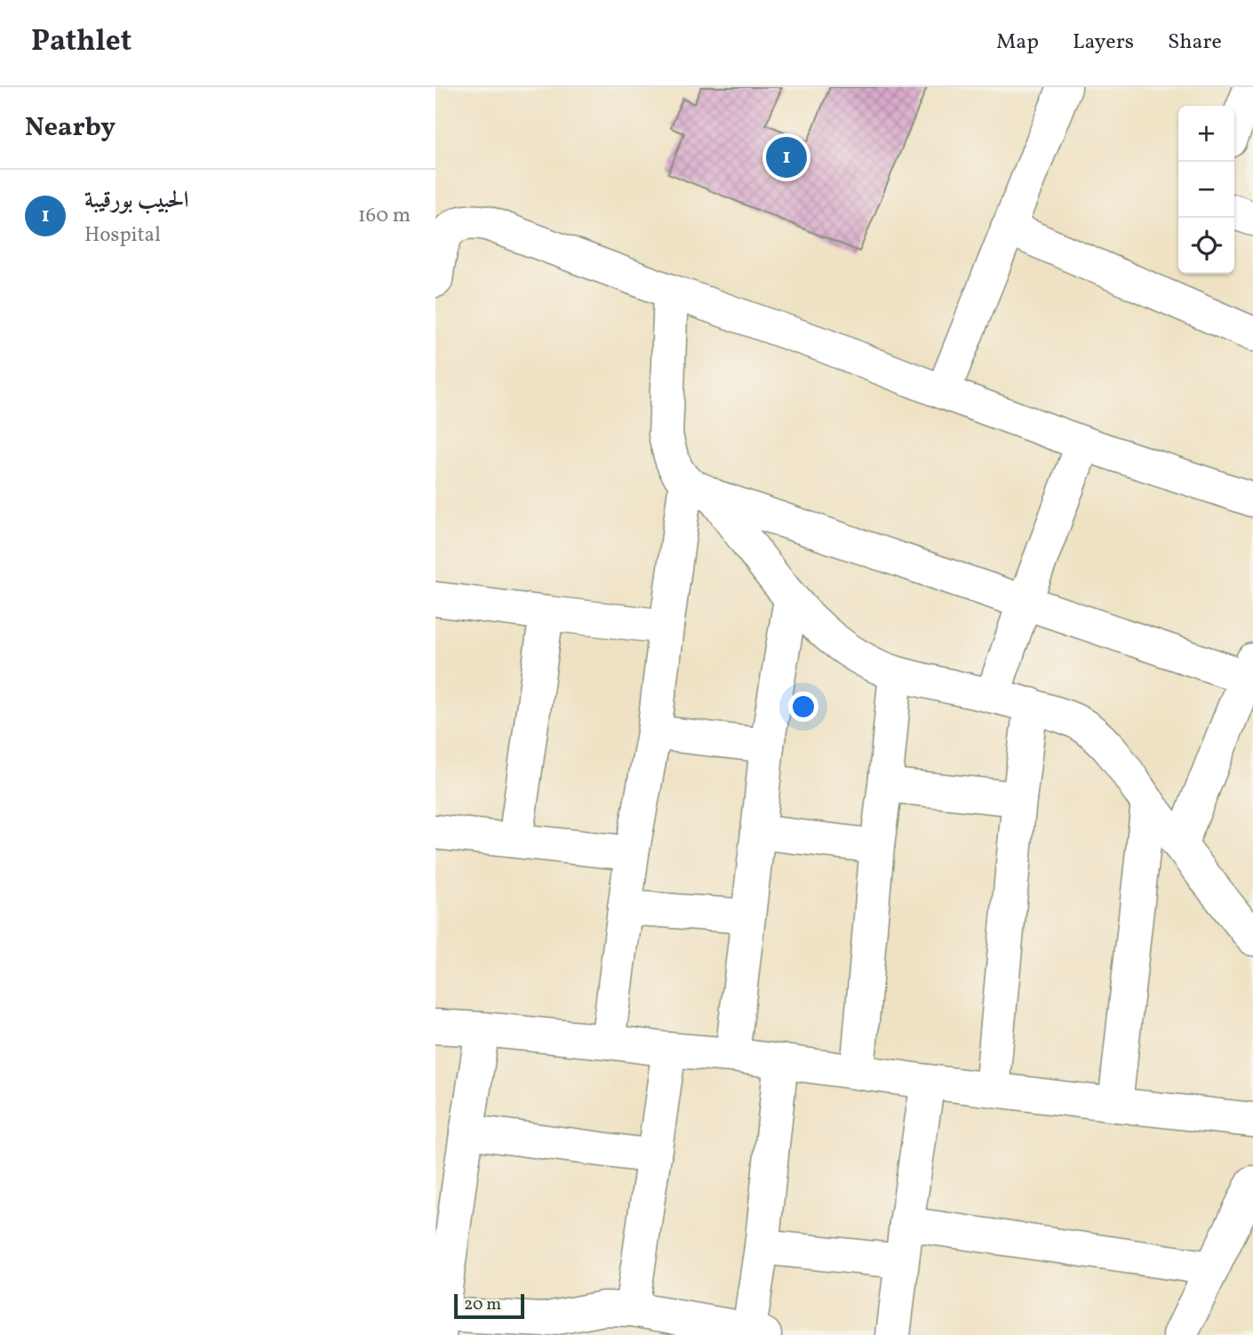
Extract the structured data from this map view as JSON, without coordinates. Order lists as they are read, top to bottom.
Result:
{
  "scale_bar": "20 m",
  "page": {
    "header": "Pathlet",
    "nav": ["Map", "Layers", "Share"],
    "heading": "Nearby",
    "map_buttons": ["+", "−"],
    "pins": "1",
    "list": [
      {
        "mark": "1",
        "name": "الحبيب بورقيبة",
        "note": "Hospital",
        "value": "160 m"
      }
    ],
    "scale": "20 m"
  }
}
